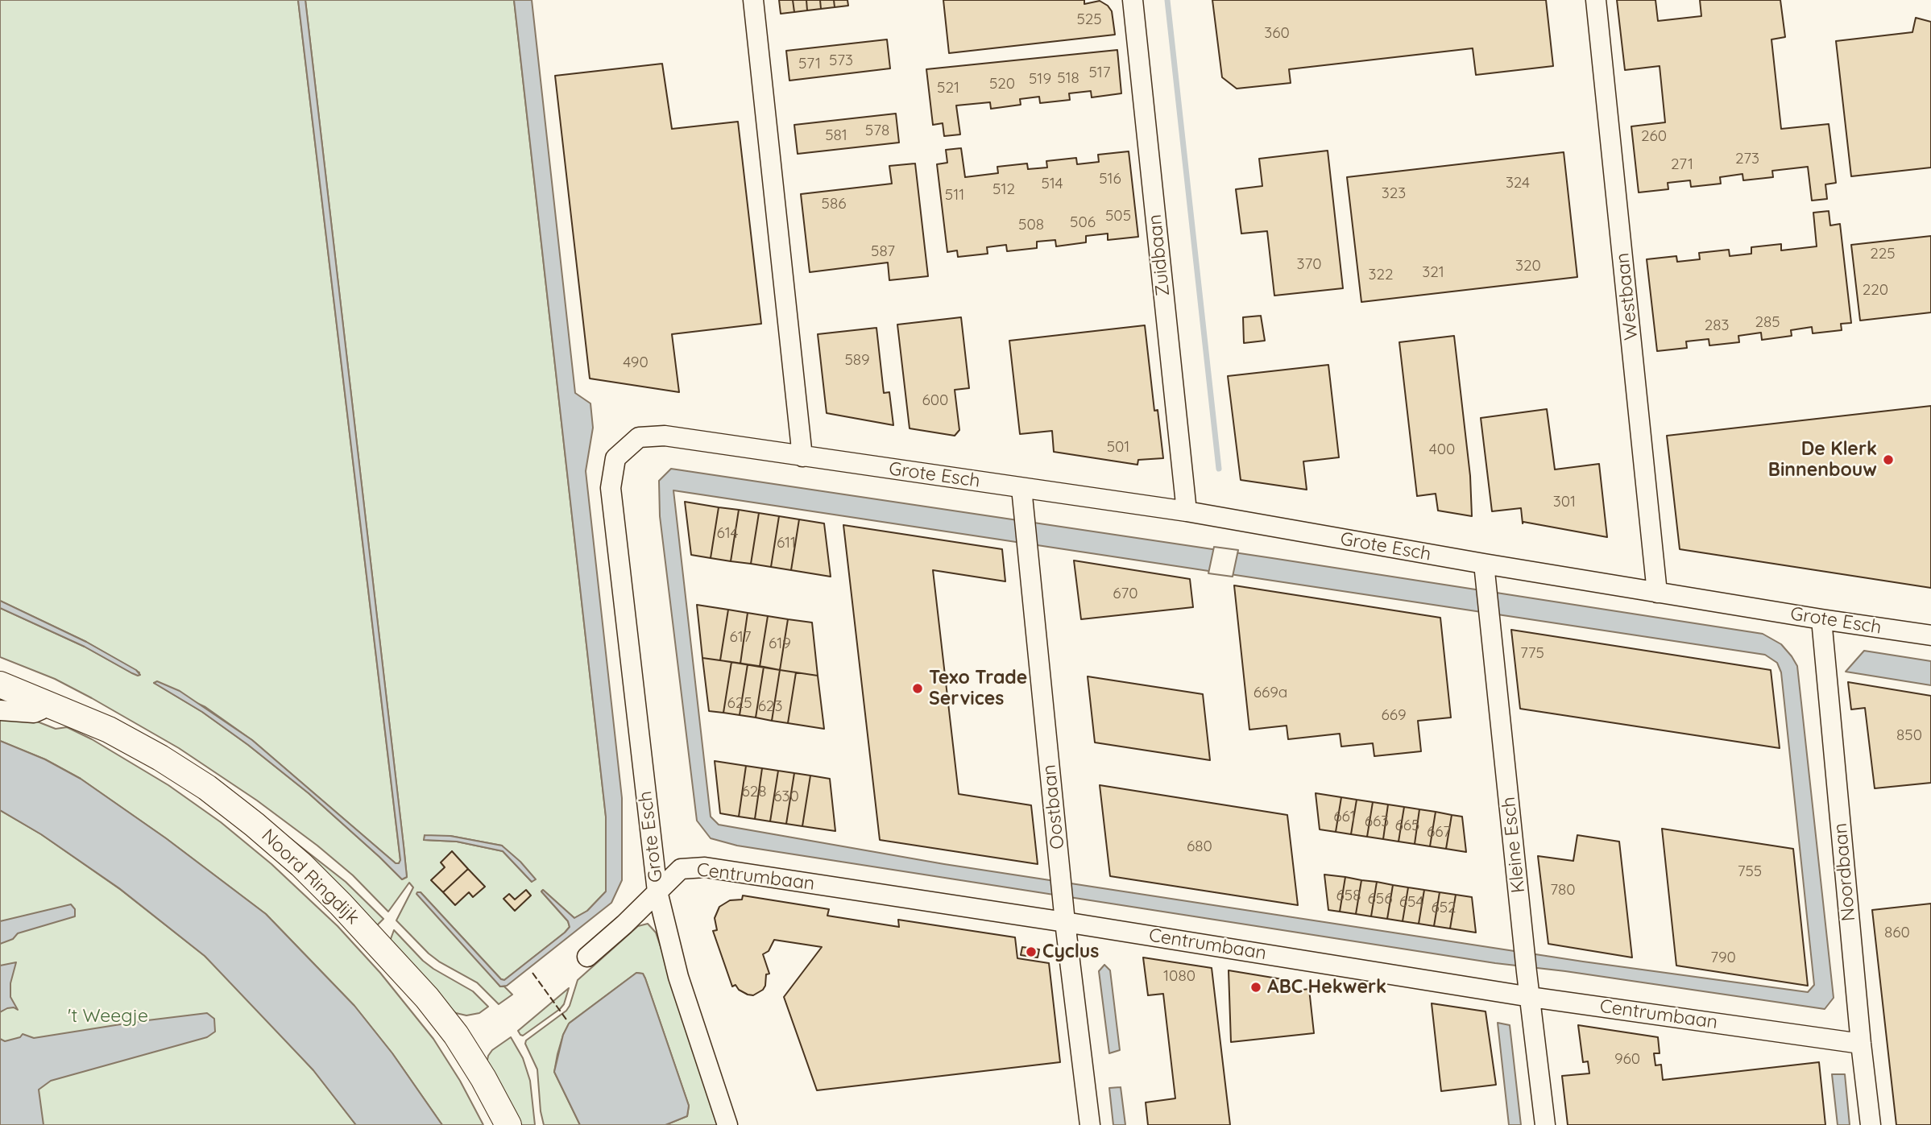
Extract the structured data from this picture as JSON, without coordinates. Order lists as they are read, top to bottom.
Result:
{
  "streets": {
    "main road": ["Noord Ringdijk"],
    "street": [
      "Zuidbaan",
      "Westbaan",
      "Grote Esch",
      "Oostbaan",
      "Kleine Esch",
      "Noordbaan",
      "Centrumbaan"
    ]
  },
  "crossings": [
    ["Zuidbaan", "Grote Esch"],
    ["Westbaan", "Grote Esch"],
    ["Grote Esch", "Oostbaan"],
    ["Grote Esch", "Kleine Esch"],
    ["Grote Esch", "Noordbaan"],
    ["Grote Esch", "Centrumbaan"],
    ["Oostbaan", "Centrumbaan"],
    ["Kleine Esch", "Centrumbaan"],
    ["Noordbaan", "Centrumbaan"]
  ],
  "parks": ["'t Weegje"],
  "places": [
    "De Klerk Binnenbouw",
    "Texo Trade Services",
    "Cyclus",
    "ABC Hekwerk"
  ],
  "house_numbers": [
    "525",
    "360",
    "573",
    "571",
    "517",
    "518",
    "519",
    "520",
    "521",
    "578",
    "581",
    "260",
    "273",
    "271",
    "516",
    "324",
    "514",
    "512",
    "323",
    "511",
    "586",
    "505",
    "506",
    "508",
    "587",
    "225",
    "370",
    "320",
    "321",
    "322",
    "220",
    "285",
    "283",
    "589",
    "490",
    "600",
    "501",
    "400",
    "301",
    "614",
    "611",
    "670",
    "617",
    "619",
    "775",
    "669a",
    "625",
    "623",
    "669",
    "850",
    "628",
    "630",
    "661",
    "663",
    "665",
    "667",
    "680",
    "755",
    "780",
    "658",
    "656",
    "654",
    "652",
    "860",
    "790",
    "1080",
    "960"
  ]
}
